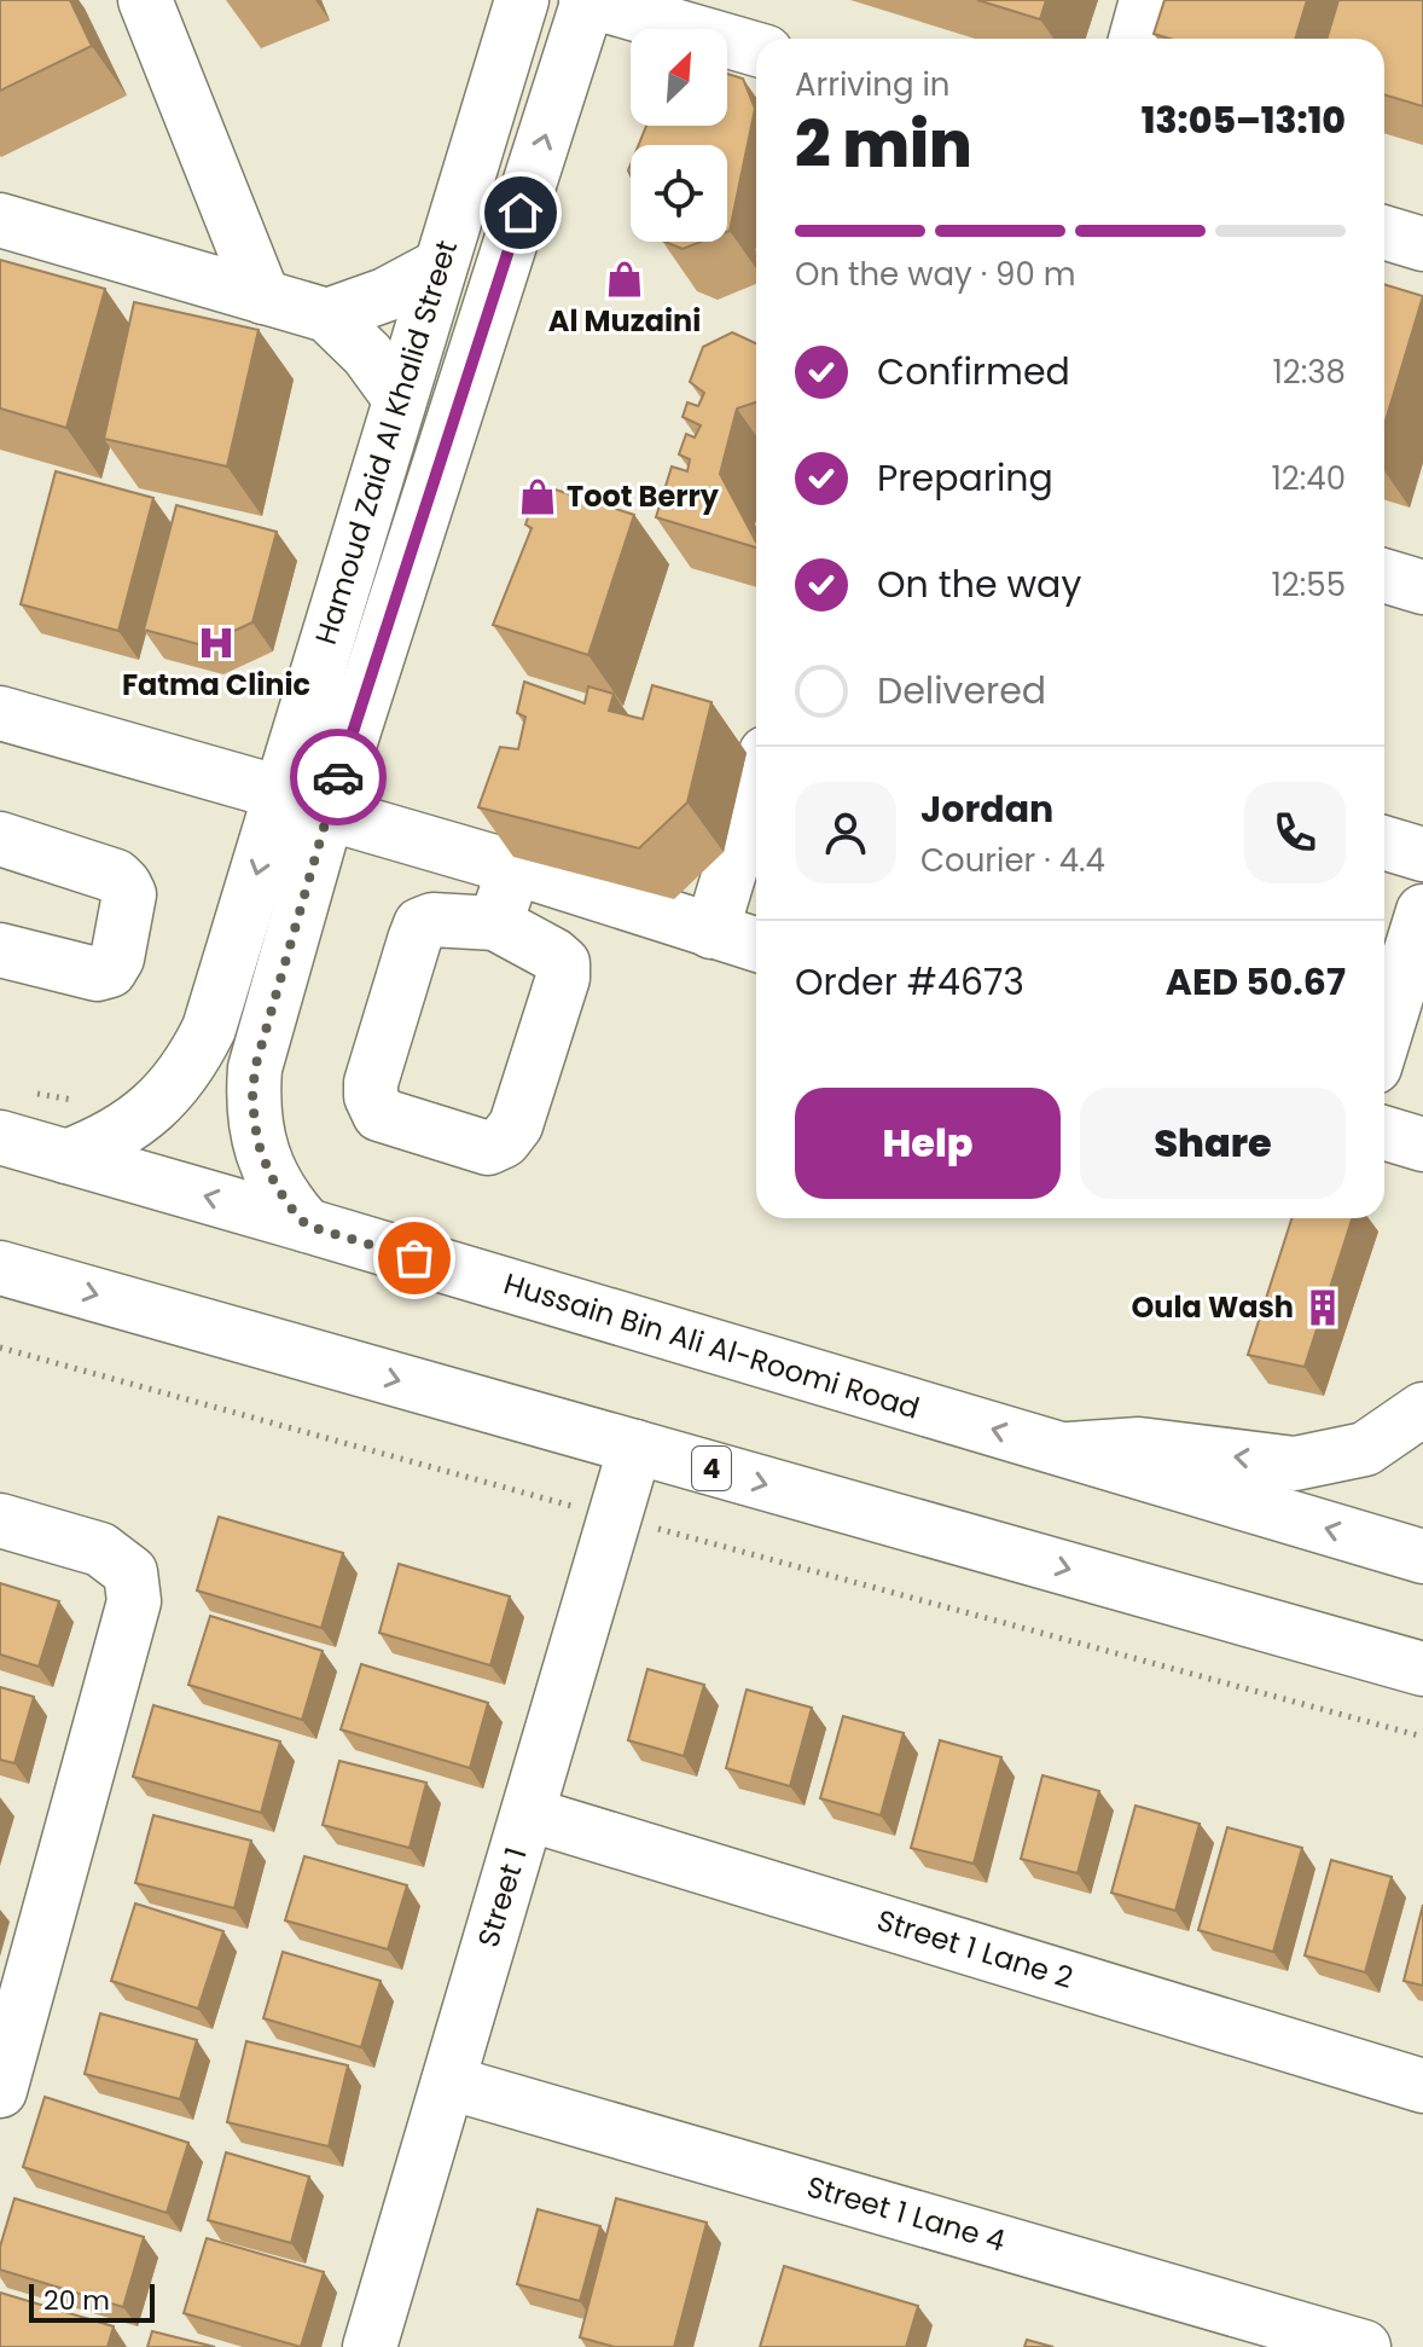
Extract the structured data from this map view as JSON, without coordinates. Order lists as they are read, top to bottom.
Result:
{
  "streets": {
    "main road": [
      "Hamoud Zaid Al Khalid Street",
      "Hussain Bin Ali Al-Roomi Road",
      "4",
      "Street 1",
      "Street 1 Lane 2",
      "Street 1 Lane 4"
    ]
  },
  "crossings": [
    ["Hamoud Zaid Al Khalid Street", "Hussain Bin Ali Al-Roomi Road"],
    ["4", "Street 1"],
    ["Street 1", "Street 1 Lane 2"],
    ["Street 1", "Street 1 Lane 4"]
  ],
  "places": {
    "shop": ["Al Muzaini", "Toot Berry"],
    "hospital": ["Fatma Clinic"],
    "building": ["Oula Wash"]
  },
  "scale_bar": "20 m",
  "north": "top right",
  "page": {
    "heading": ["2 min", "Arriving in", "13:05–13:10"],
    "panel": [
      "Jordan",
      "Courier · 4.4",
      "Order #4673",
      "AED 50.67"
    ],
    "bar": "On the way · 90 m",
    "list": [
      ["Confirmed", "12:38"],
      ["Preparing", "12:40"],
      ["On the way", "12:55"],
      "Delivered"
    ],
    "buttons": ["Help", "Share"],
    "scale": "20 m"
  }
}
